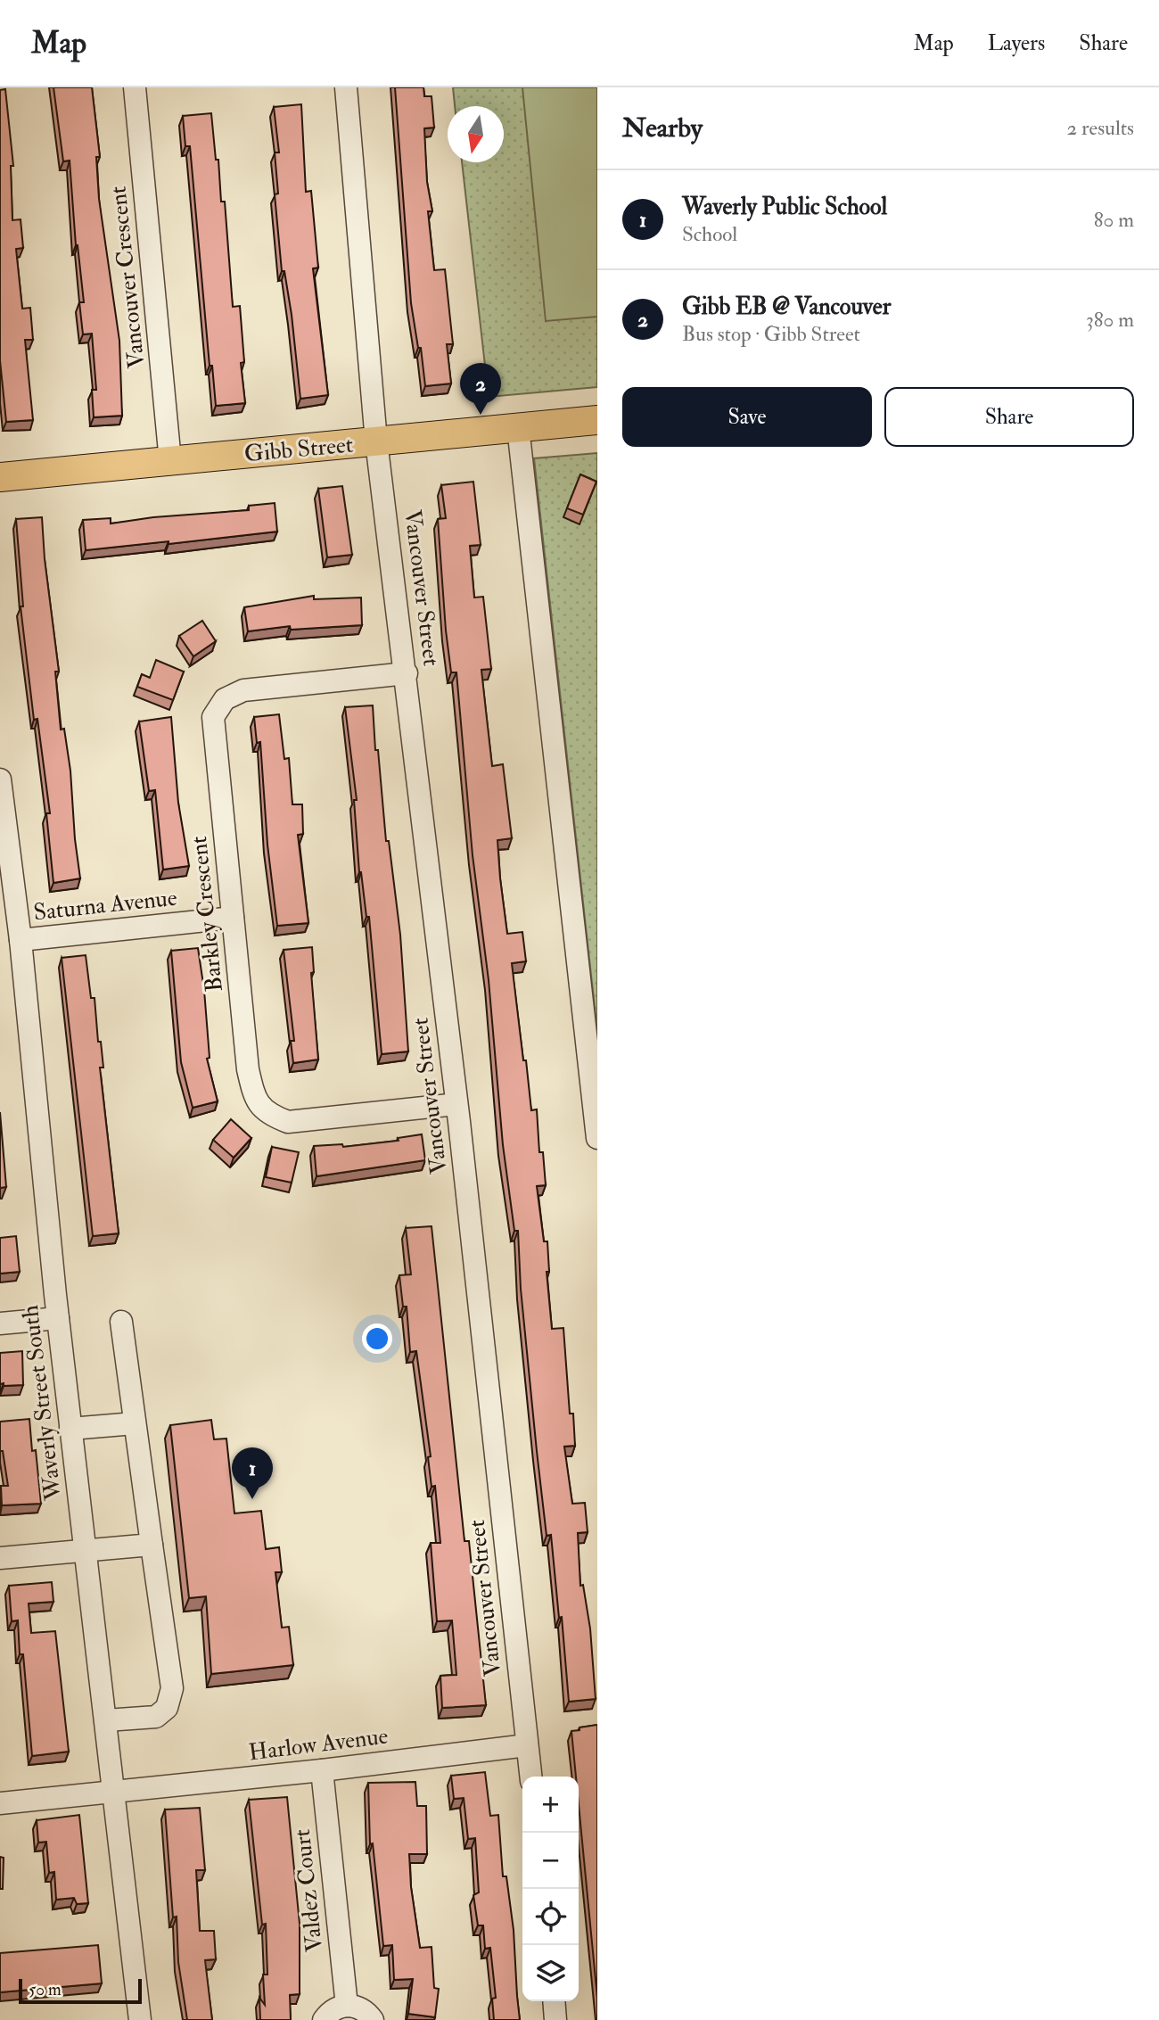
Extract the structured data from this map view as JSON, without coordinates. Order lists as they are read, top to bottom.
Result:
{
  "streets": {
    "main road": ["Gibb Street"],
    "street": [
      "Vancouver Crescent",
      "Vancouver Street",
      "Saturna Avenue",
      "Barkley Crescent",
      "Waverly Street South",
      "Harlow Avenue",
      "Valdez Court"
    ]
  },
  "crossings": [
    ["Vancouver Crescent", "Gibb Street"],
    ["Gibb Street", "Vancouver Street"],
    ["Vancouver Street", "Barkley Crescent"],
    ["Vancouver Street", "Harlow Avenue"],
    ["Saturna Avenue", "Barkley Crescent"],
    ["Saturna Avenue", "Waverly Street South"],
    ["Waverly Street South", "Harlow Avenue"],
    ["Harlow Avenue", "Valdez Court"]
  ],
  "scale_bar": "50 m",
  "north": "bottom",
  "page": {
    "header": "Map",
    "nav": ["Map", "Layers", "Share"],
    "heading": ["Nearby", "2 results"],
    "list": [
      {
        "mark": "1",
        "name": "Waverly Public School",
        "note": "School",
        "value": "80 m"
      },
      {
        "mark": "2",
        "name": "Gibb EB @ Vancouver",
        "note": "Bus stop · Gibb Street",
        "value": "380 m"
      }
    ],
    "pins": ["2", "1"],
    "buttons": ["Save", "Share"],
    "map_buttons": ["+", "−"],
    "scale": "50 m"
  }
}
